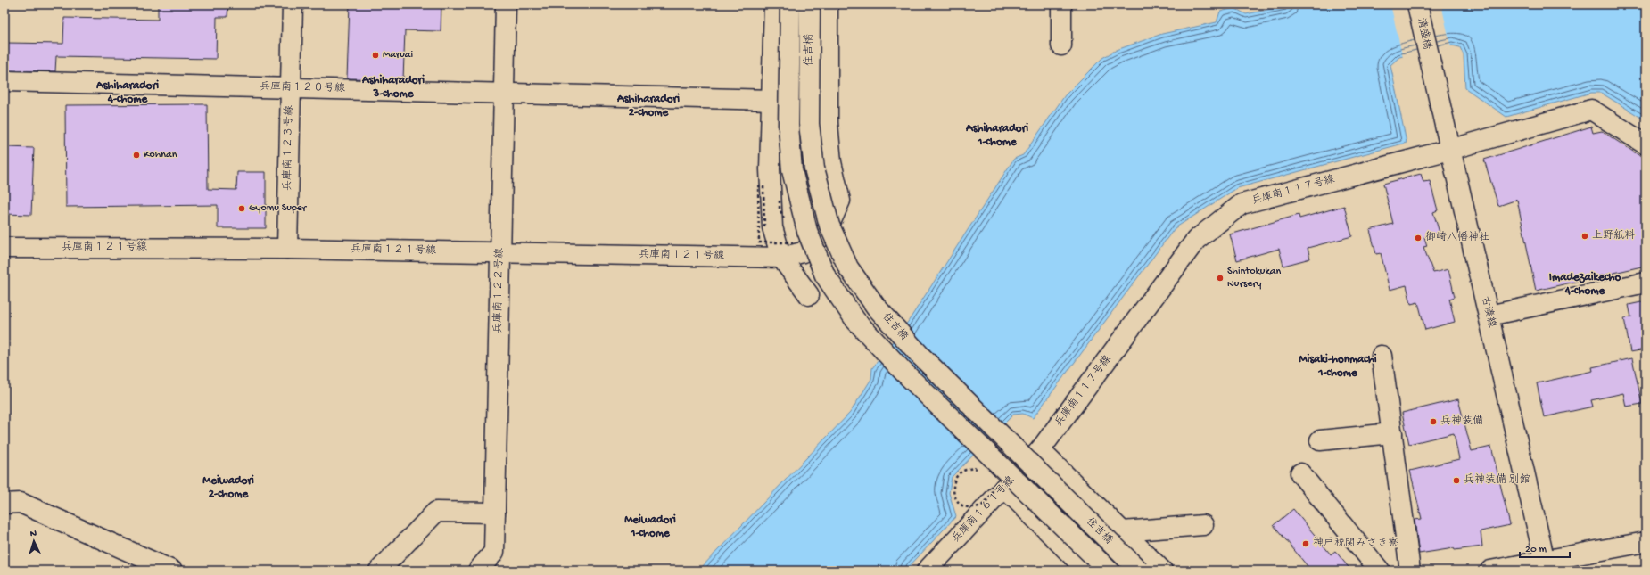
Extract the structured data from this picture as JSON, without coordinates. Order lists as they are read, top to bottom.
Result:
{
  "streets": {
    "street": [
      "清盛橋",
      "住吉橋",
      "兵庫南１２０号線",
      "兵庫南１２３号線",
      "兵庫南１１７号線",
      "兵庫南１２１号線",
      "兵庫南１２２号線",
      "古湊線",
      "兵庫南１６１号線"
    ]
  },
  "crossings": [
    ["清盛橋", "古湊線"],
    ["兵庫南１２０号線", "兵庫南１２３号線"],
    ["兵庫南１２０号線", "兵庫南１２２号線"],
    ["兵庫南１２３号線", "兵庫南１２１号線"],
    ["兵庫南１１７号線", "古湊線"],
    ["兵庫南１１７号線", "兵庫南１６１号線"],
    ["兵庫南１２１号線", "兵庫南１２２号線"]
  ],
  "districts": [
    "Ashiharadori 3-chome",
    "Ashiharadori 4-chome",
    "Ashiharadori 2-chome",
    "Ashiharadori 1-chome",
    "Imadezaikecho 4-chome",
    "Misaki-honmachi 1-chome",
    "Meiwadori 2-chome",
    "Meiwadori 1-chome"
  ],
  "places": [
    "Maruai",
    "Kohnan",
    "Gyomu Super",
    "上野紙料",
    "御崎八幡神社",
    "Shintokukan Nursery",
    "兵神装備",
    "兵神装備 別館",
    "神戸税関みさき寮"
  ],
  "scale_bar": "20 m",
  "north": "top"
}
